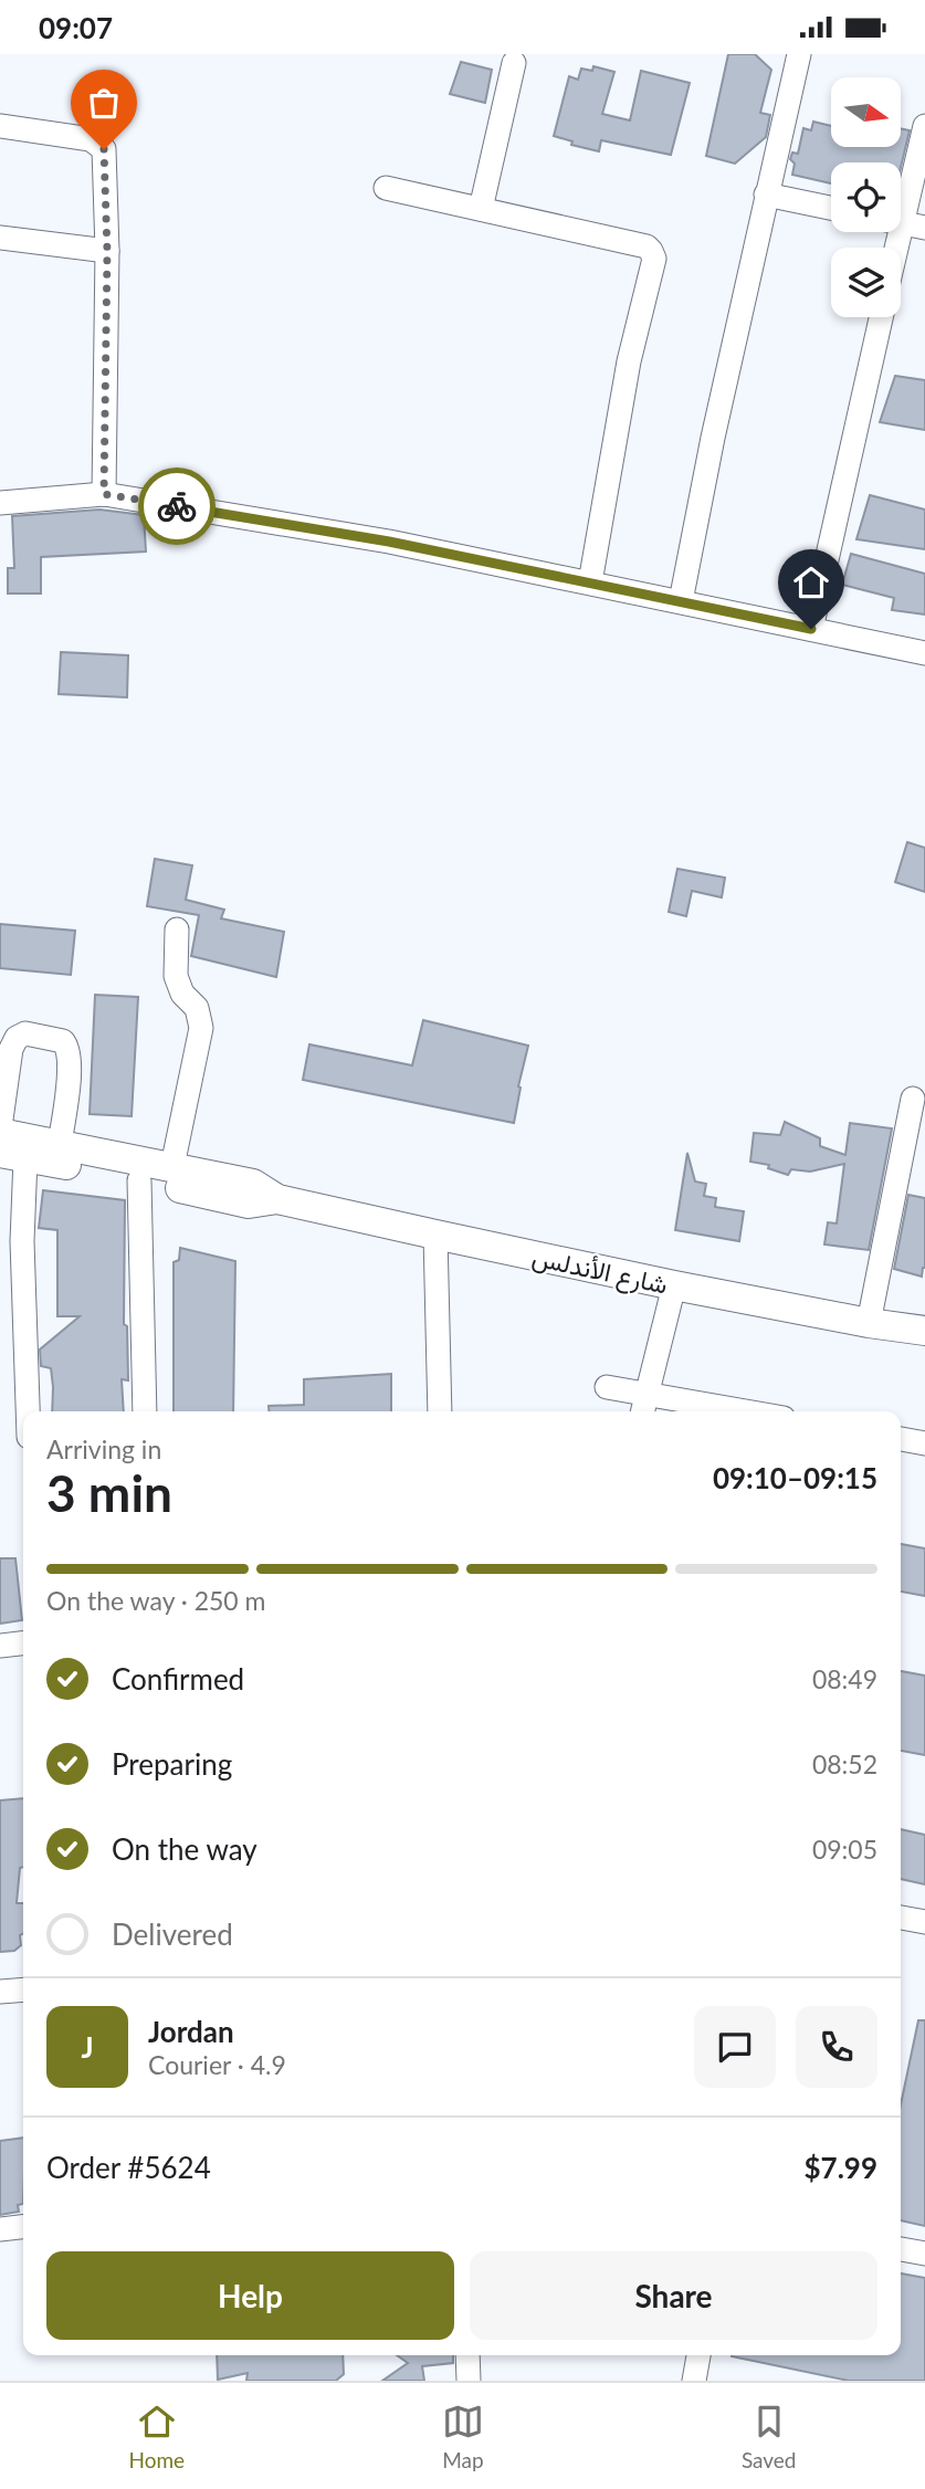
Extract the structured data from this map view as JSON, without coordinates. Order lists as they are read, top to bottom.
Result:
{
  "streets": {
    "main road": ["شارع الأندلس"]
  },
  "north": "right",
  "page": {
    "status": "09:07",
    "heading": ["3 min", "Arriving in", "09:10–09:15"],
    "panel": [
      "Jordan",
      "Courier · 4.9",
      "Order #5624",
      "$7.99"
    ],
    "bar": "On the way · 250 m",
    "list": [
      ["Confirmed", "08:49"],
      ["Preparing", "08:52"],
      ["On the way", "09:05"],
      "Delivered"
    ],
    "round": "J",
    "buttons": ["Help", "Share"],
    "tabs": ["Home", "Map", "Saved"]
  }
}
